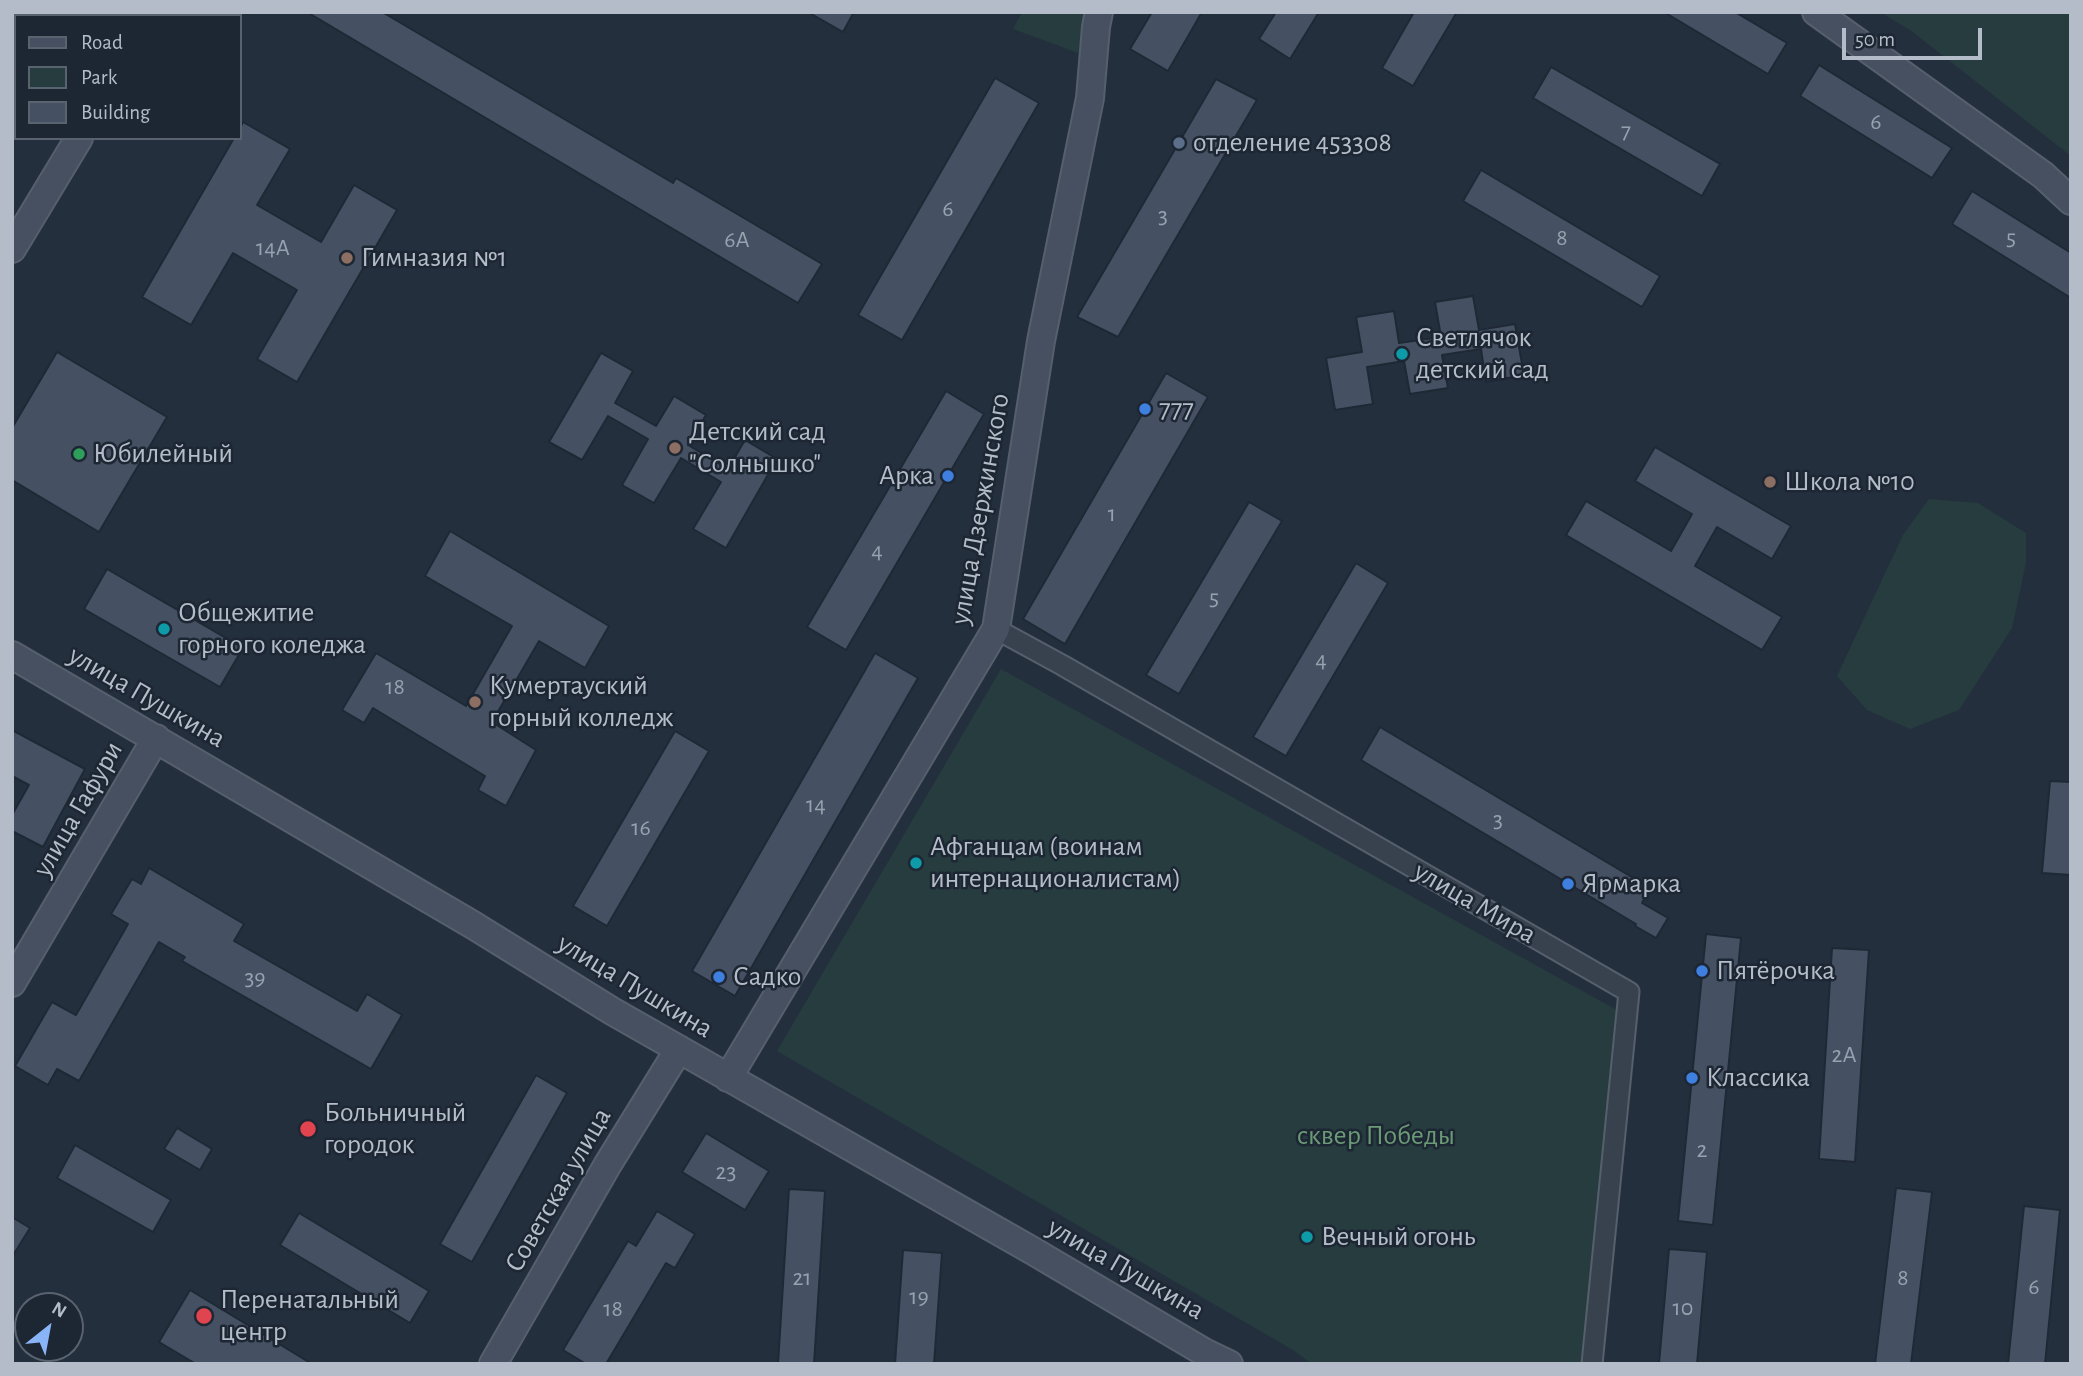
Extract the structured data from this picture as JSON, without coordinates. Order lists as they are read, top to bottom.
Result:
{
  "streets": {
    "street": [
      "улица Дзержинского",
      "улица Пушкина",
      "улица Гафури",
      "улица Мира",
      "Советская улица"
    ]
  },
  "crossings": [
    ["улица Дзержинского", "улица Пушкина"],
    ["улица Дзержинского", "улица Мира"],
    ["улица Пушкина", "улица Гафури"],
    ["улица Пушкина", "Советская улица"]
  ],
  "parks": ["сквер Победы"],
  "places": [
    "отделение 453308",
    "Гимназия №1",
    "Светлячок детский сад",
    "777",
    "Детский сад \"Солнышко\"",
    "Юбилейный",
    "Арка",
    "Школа №10",
    "Общежитие горного коледжа",
    "Кумертауский горный колледж",
    "Афганцам (воинам интернационалистам)",
    "Ярмарка",
    "Пятёрочка",
    "Садко",
    "Классика",
    "Больничный городок",
    "Вечный огонь",
    "Перенатальный центр"
  ],
  "house_numbers": [
    "6",
    "7",
    "6",
    "3",
    "8",
    "5",
    "6А",
    "14А",
    "1",
    "4",
    "5",
    "4",
    "18",
    "14",
    "3",
    "16",
    "39",
    "2А",
    "2",
    "23",
    "21",
    "8",
    "6",
    "19",
    "10",
    "18"
  ],
  "legend": ["Road", "Park", "Building"],
  "scale_bar": "50 m",
  "north": "top right"
}
